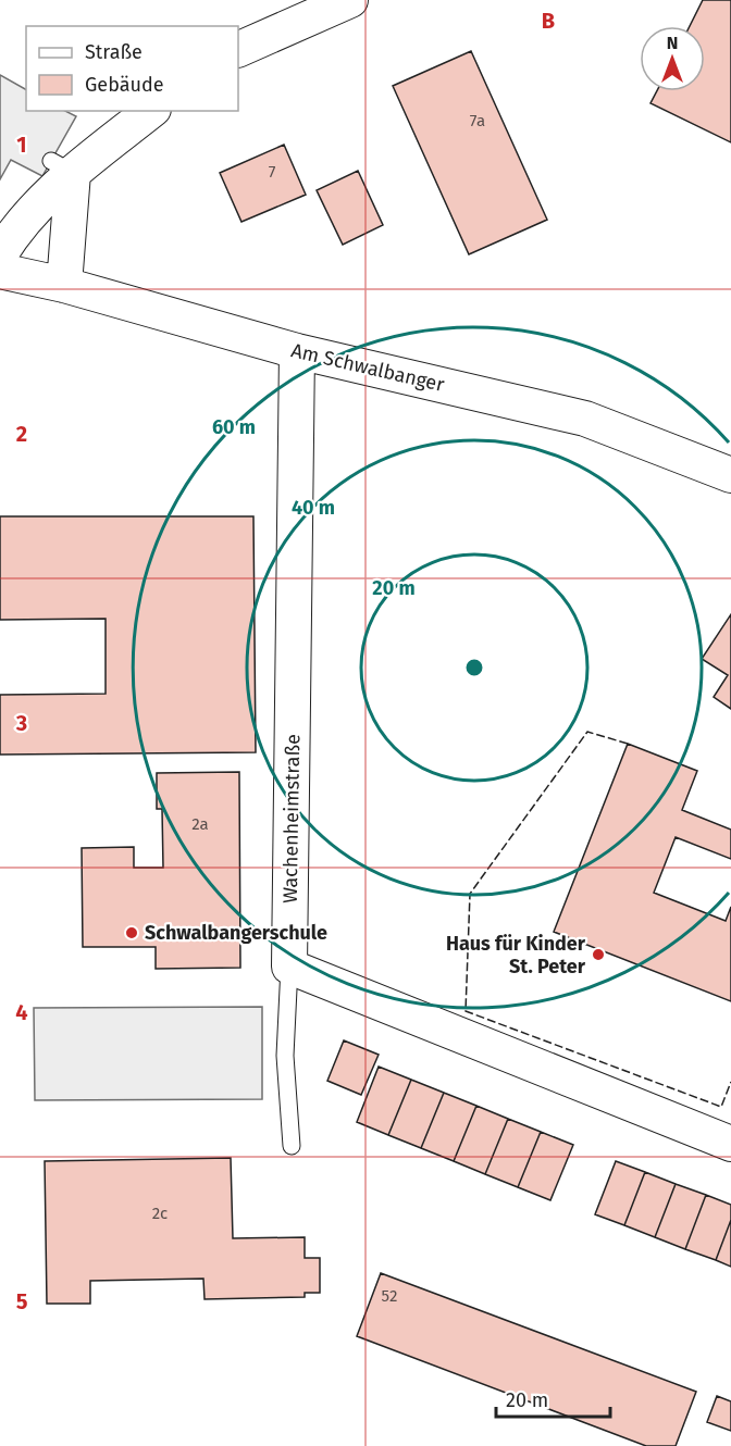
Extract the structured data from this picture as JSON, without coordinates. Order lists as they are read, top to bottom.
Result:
{
  "streets": {
    "street": ["Am Schwalbanger", "Wachenheimstraße"]
  },
  "crossings": [
    ["Am Schwalbanger", "Wachenheimstraße"]
  ],
  "places": ["Schwalbangerschule", "Haus für Kinder St. Peter"],
  "house_numbers": [
    "7a",
    "7",
    "2a",
    "2c",
    "52"
  ],
  "legend": ["Straße", "Gebäude"],
  "scale_bar": "20 m",
  "north": "top",
  "grid": {
    "columns": ["B"],
    "rows": [
      "1",
      "2",
      "3",
      "4",
      "5"
    ]
  },
  "rings": ["60 m", "40 m", "20 m"]
}
